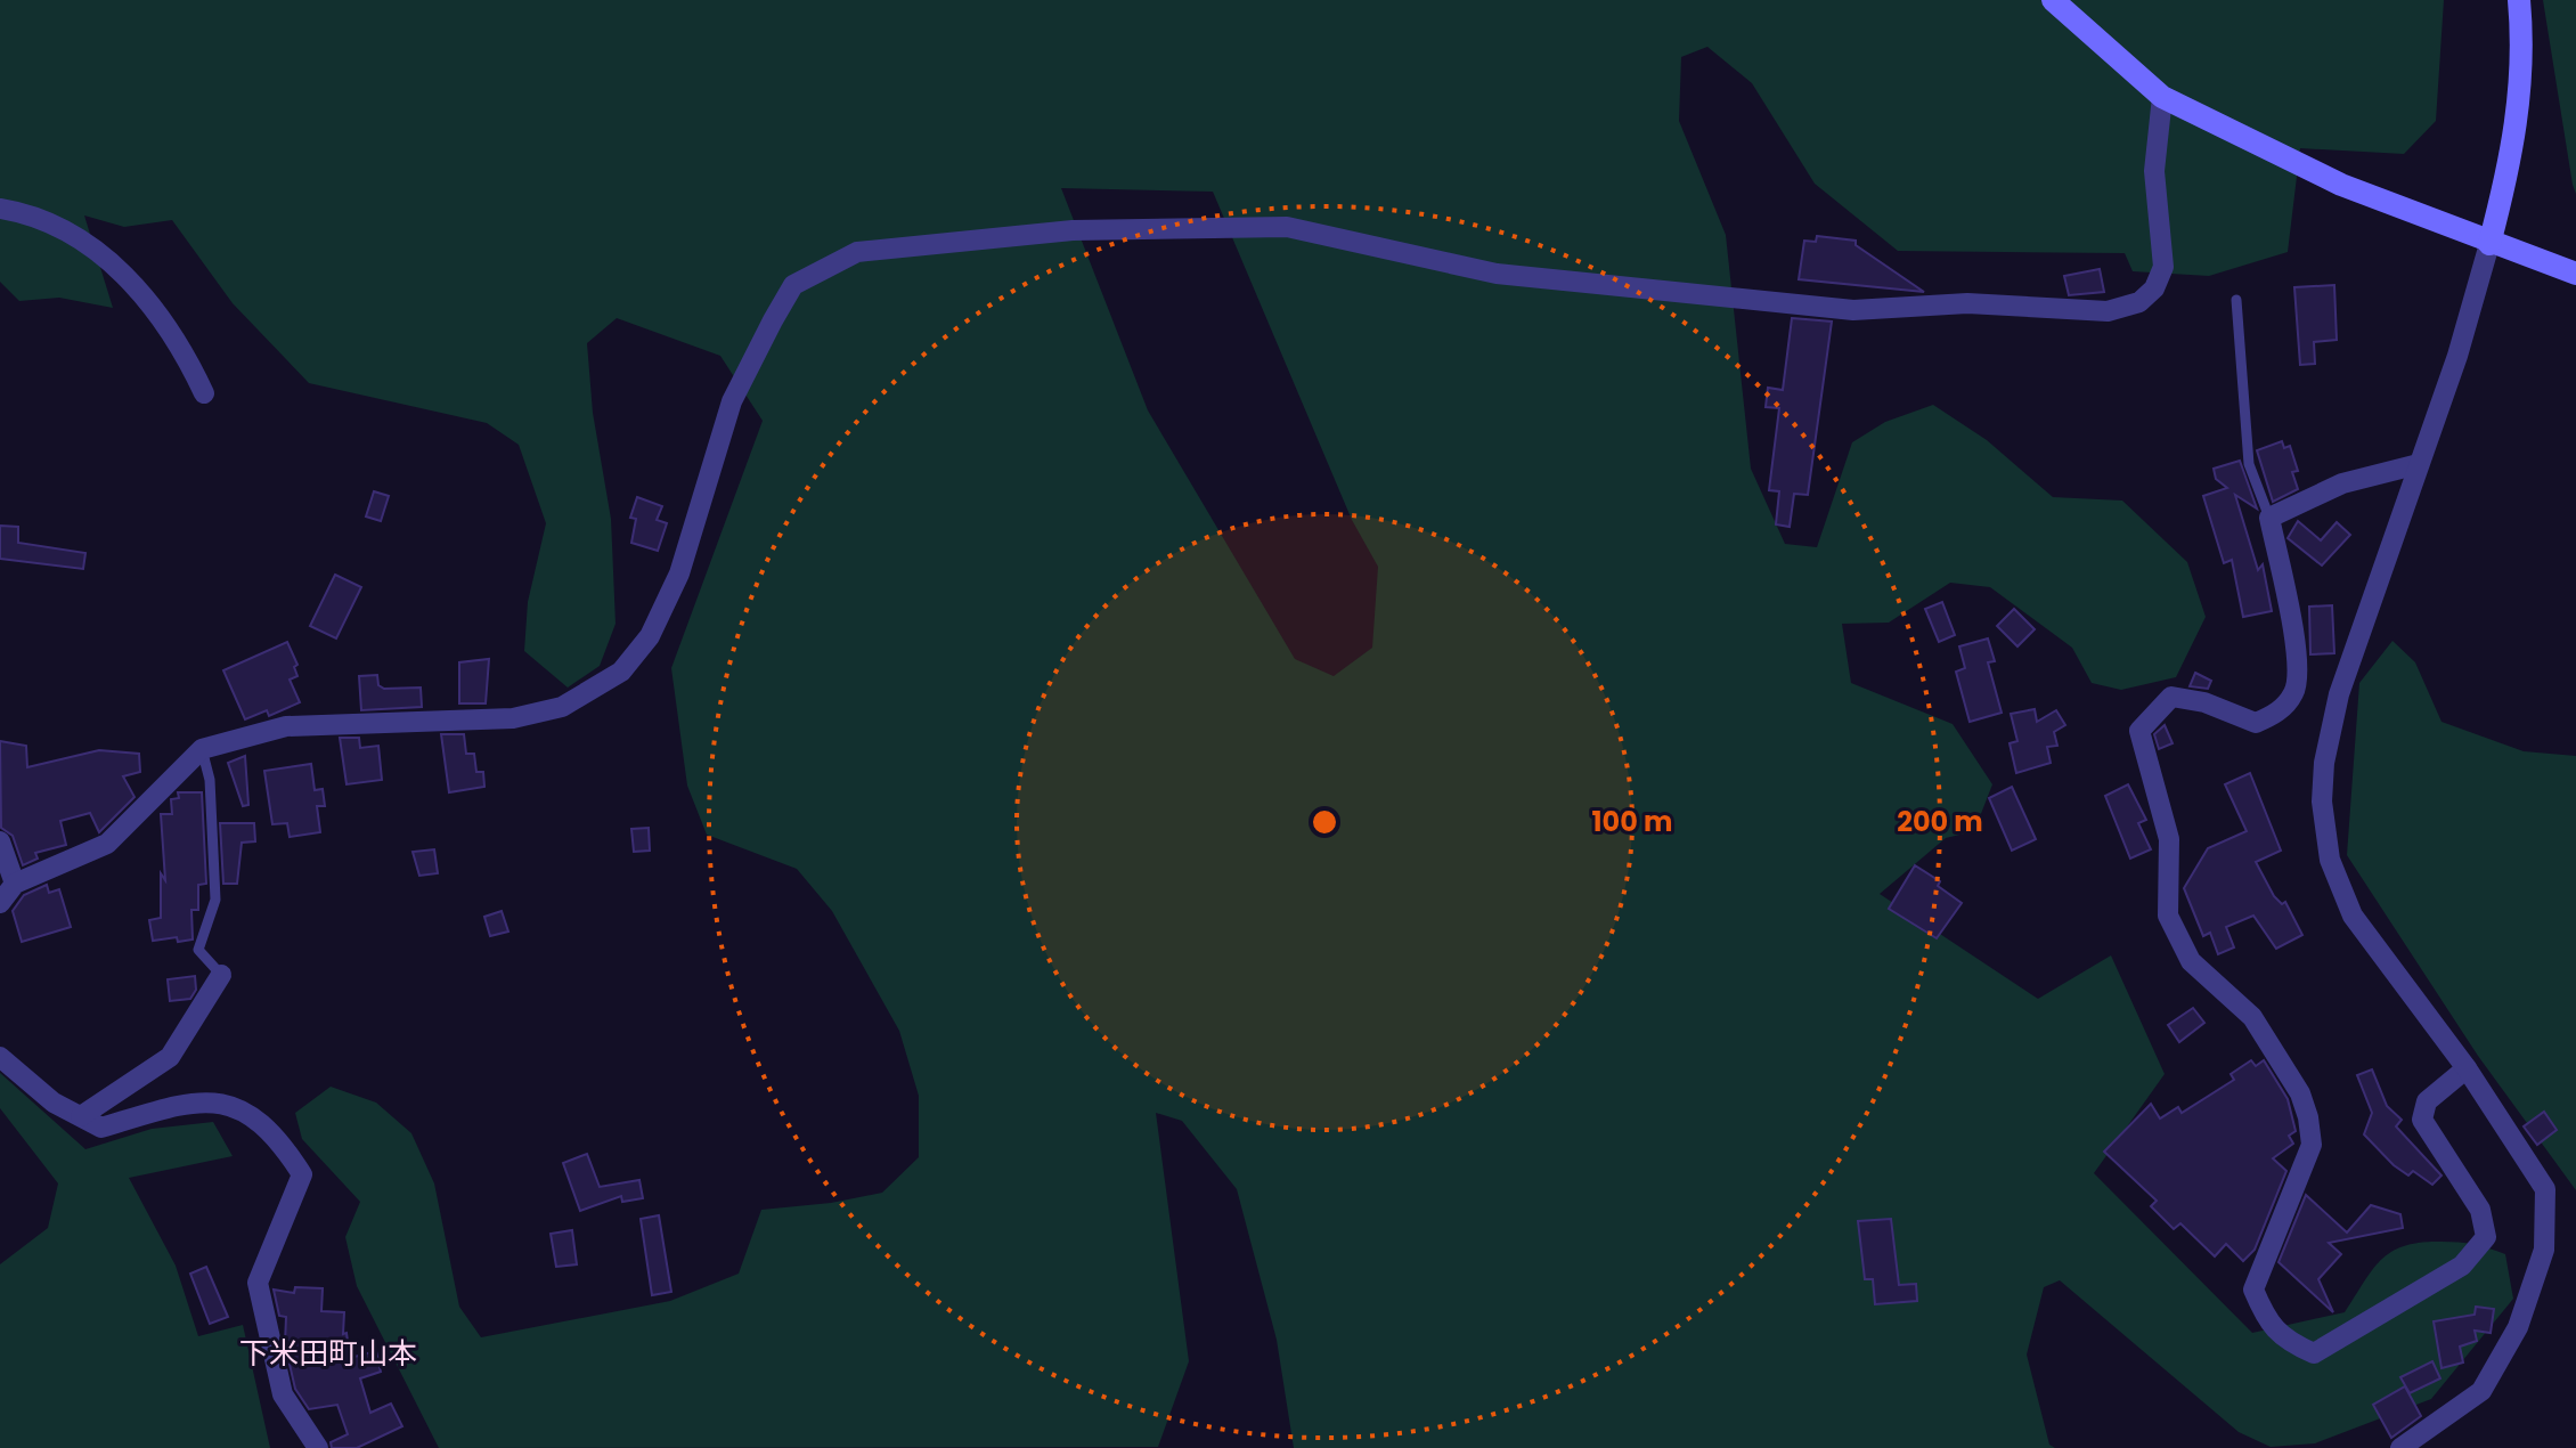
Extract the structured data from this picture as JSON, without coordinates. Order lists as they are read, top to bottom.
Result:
{
  "districts": ["下米田町山本"],
  "rings": ["100 m", "200 m"]
}
